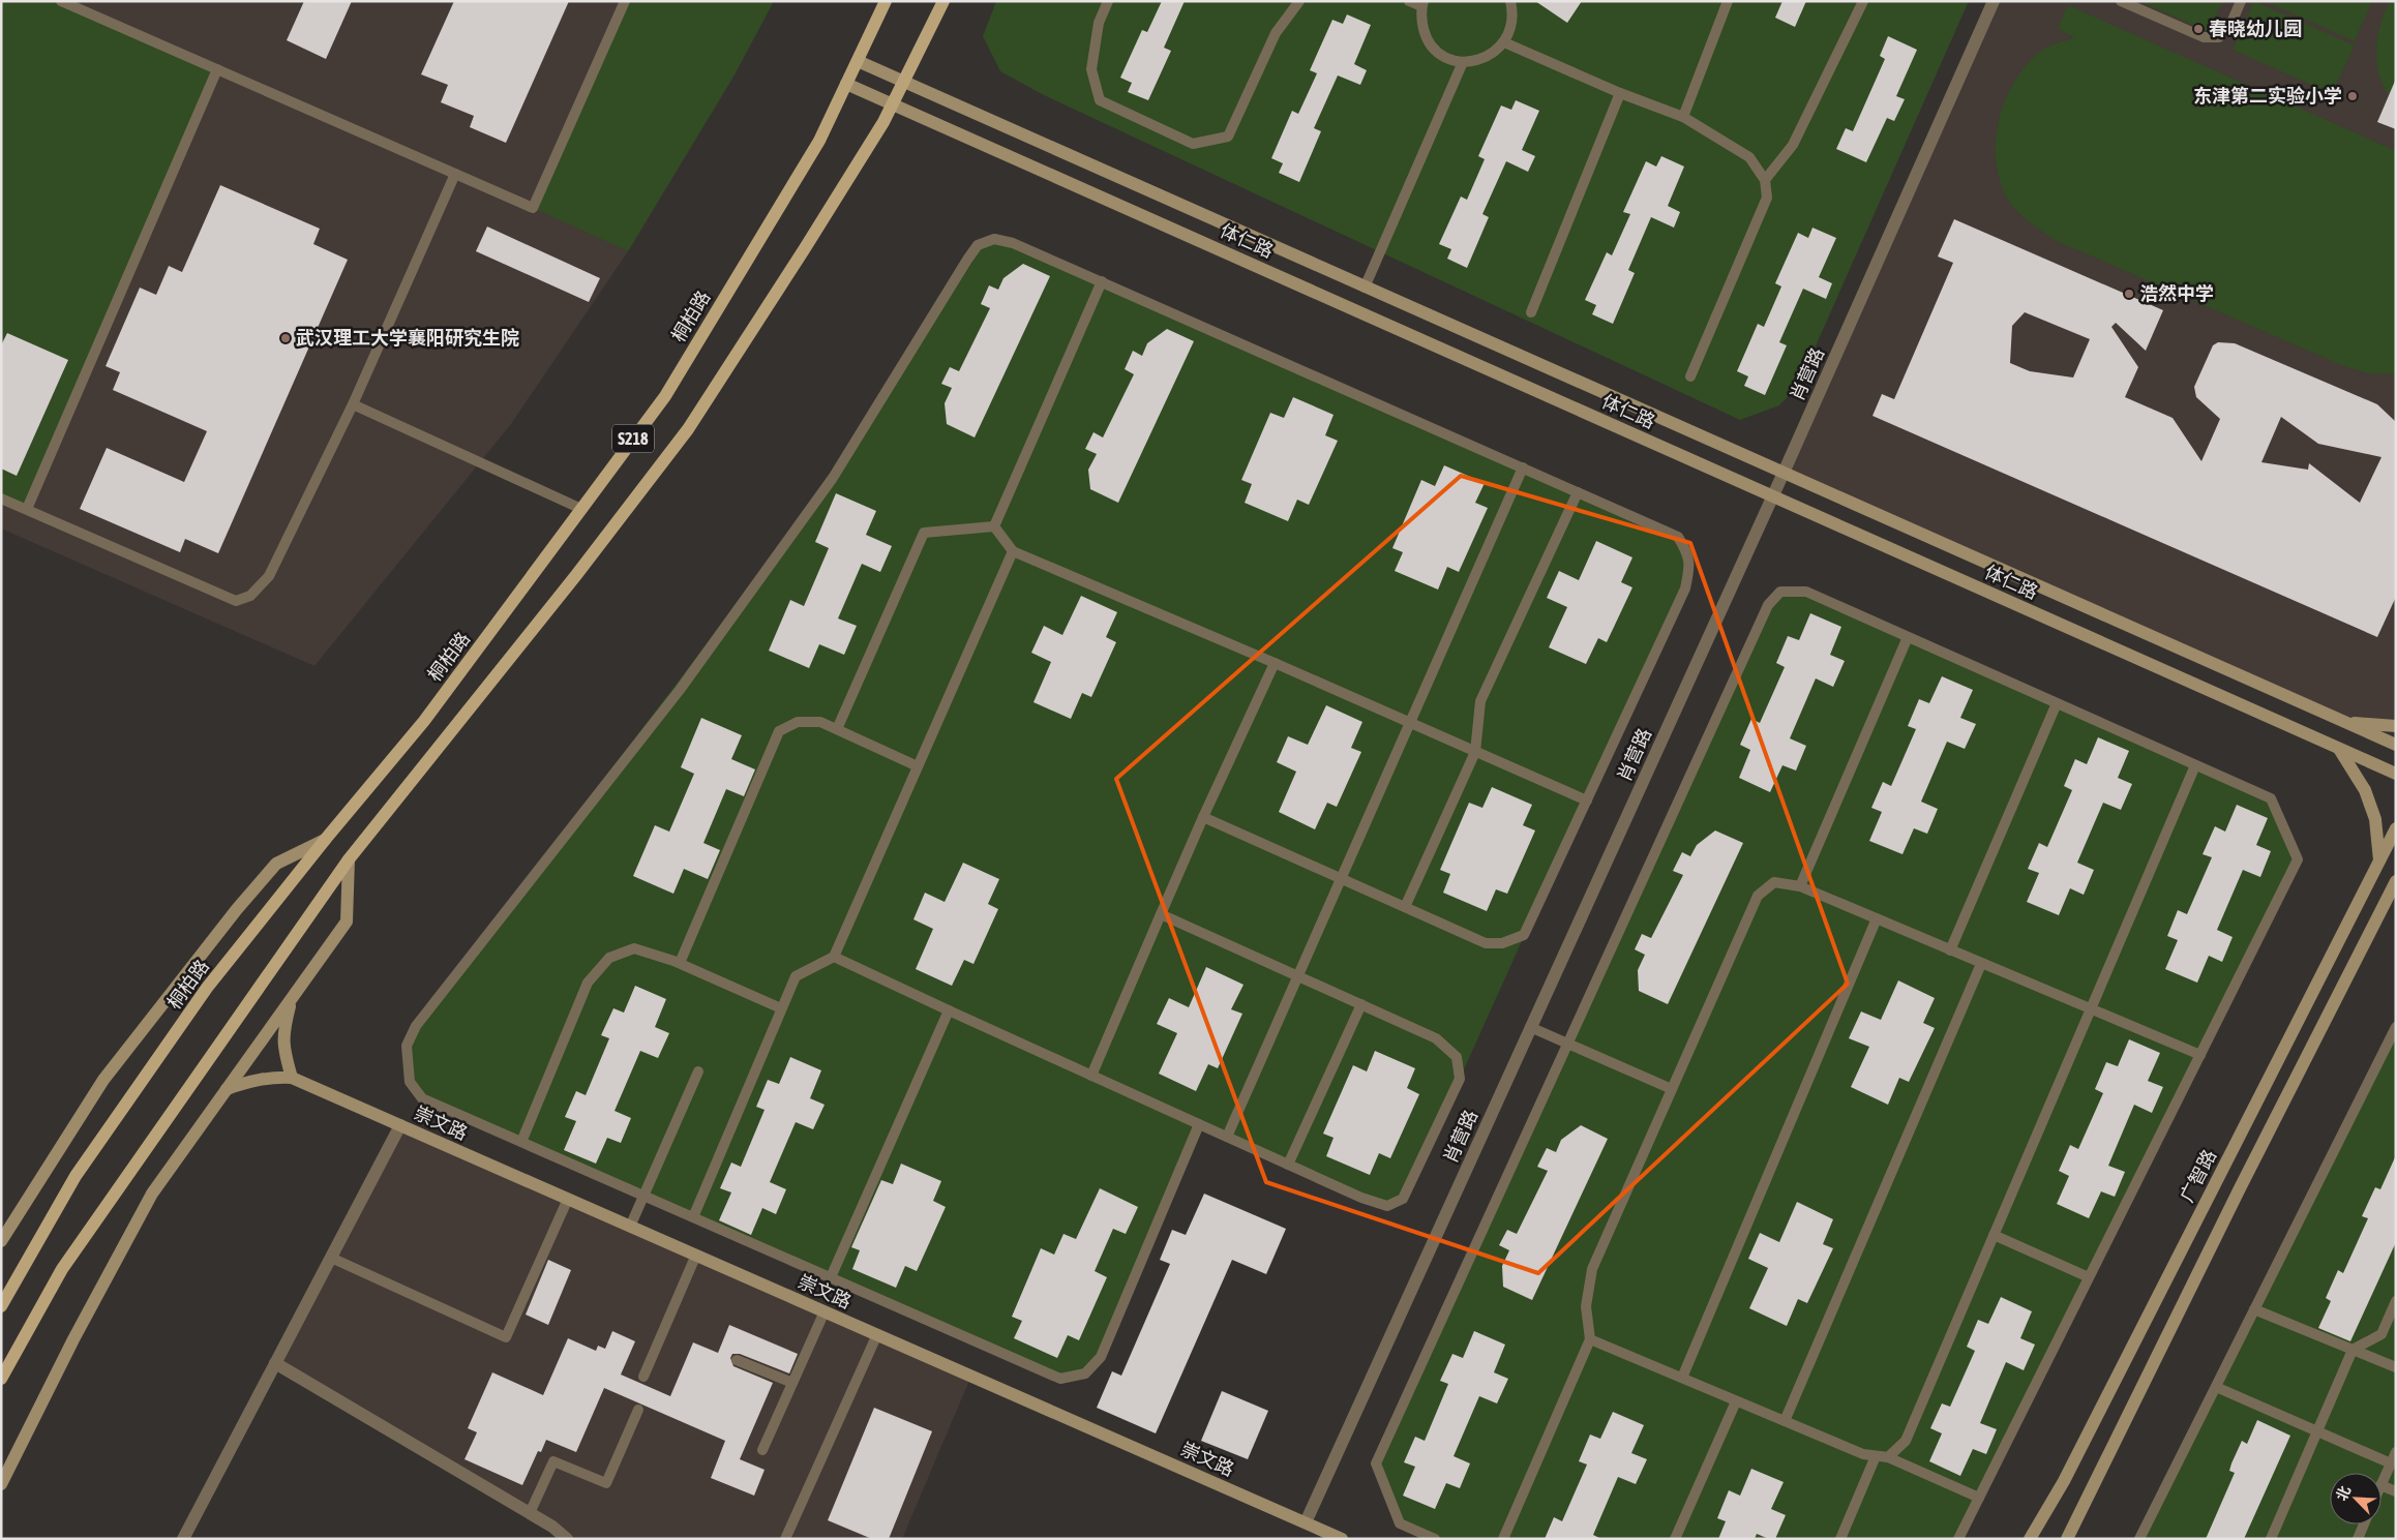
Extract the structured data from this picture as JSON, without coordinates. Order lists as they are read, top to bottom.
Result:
{
  "streets": {
    "main road": ["桐柏路", "S218"],
    "street": [
      "体仁路",
      "肖营路",
      "崇文路",
      "广智路"
    ]
  },
  "crossings": [
    ["体仁路", "桐柏路"],
    ["体仁路", "肖营路"],
    ["肖营路", "崇文路"]
  ],
  "places": [
    "春晓幼儿园",
    "东津第二实验小学",
    "浩然中学",
    "武汉理工大学襄阳研究生院"
  ],
  "north": "top left"
}
